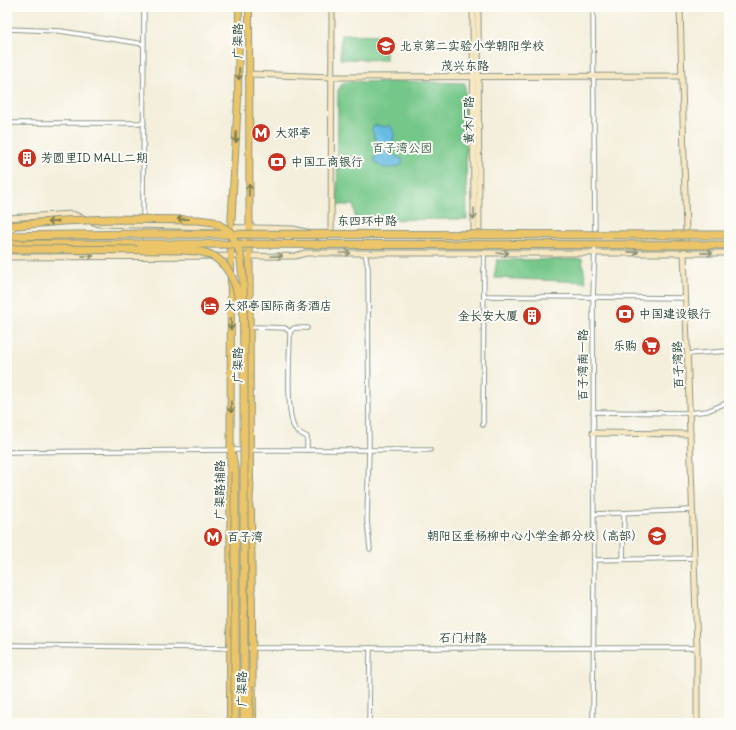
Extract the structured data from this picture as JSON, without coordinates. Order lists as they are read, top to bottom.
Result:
{
  "streets": {
    "highway": ["广渠路", "东四环中路"],
    "main road": [
      "茂兴东路",
      "黄木厂路",
      "百子湾路",
      "广渠路辅路"
    ],
    "street": ["百子湾南一路", "石门村路"]
  },
  "crossings": [
    ["广渠路", "茂兴东路"],
    ["广渠路", "东四环中路"],
    ["广渠路", "广渠路辅路"],
    ["广渠路", "石门村路"],
    ["茂兴东路", "黄木厂路"],
    ["茂兴东路", "百子湾南一路"],
    ["茂兴东路", "百子湾路"],
    ["黄木厂路", "东四环中路"],
    ["东四环中路", "百子湾南一路"],
    ["东四环中路", "百子湾路"],
    ["东四环中路", "广渠路辅路"],
    ["百子湾南一路", "石门村路"],
    ["百子湾路", "石门村路"],
    ["广渠路辅路", "石门村路"]
  ],
  "parks": ["百子湾公园"],
  "places": {
    "school or university": ["北京第二实验小学朝阳学校", "朝阳区垂杨柳中心小学金都分校（高部）"],
    "metro station": ["大郊亭", "百子湾"],
    "building": ["芳圆里ID MALL二期", "金长安大厦"],
    "bank": ["中国工商银行", "中国建设银行"],
    "hotel": ["大郊亭国际商务酒店"],
    "supermarket": ["乐购"]
  }
}
